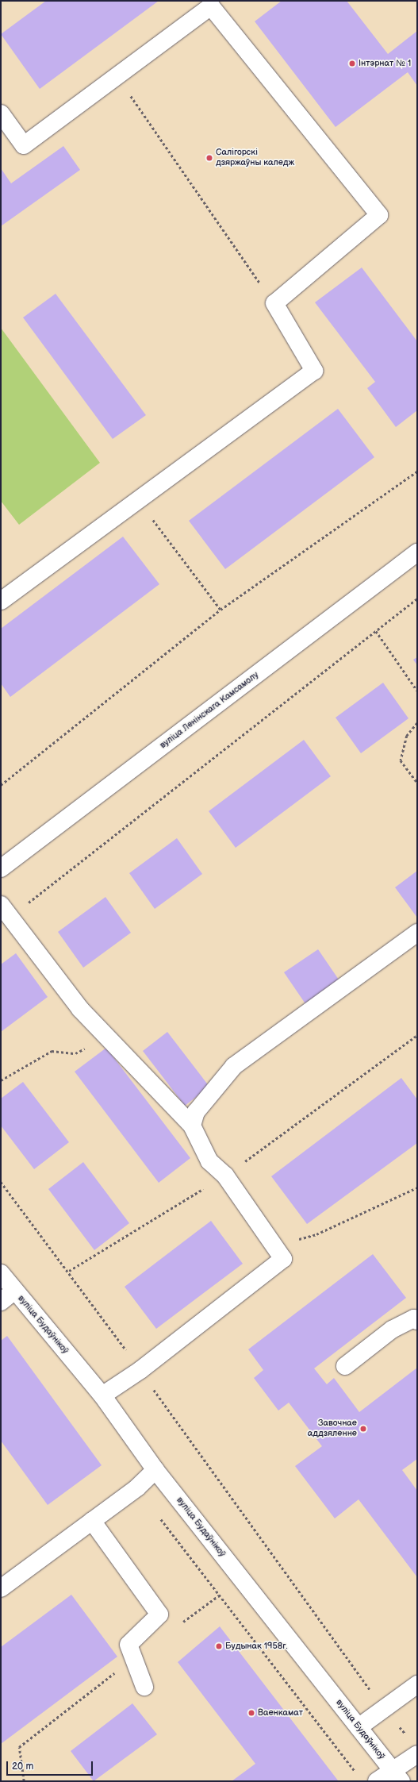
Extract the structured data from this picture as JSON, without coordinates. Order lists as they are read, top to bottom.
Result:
{
  "streets": {
    "street": ["вуліца Ленінскага Камсамолу", "вуліца Будаўнікоў"]
  },
  "places": [
    "Інтэрнат № 1",
    "Салігорскі дзяржаўны каледж",
    "Завочнае аддзяленне",
    "Будынак 1958г.",
    "Ваенкамат"
  ],
  "scale_bar": "20 m"
}
